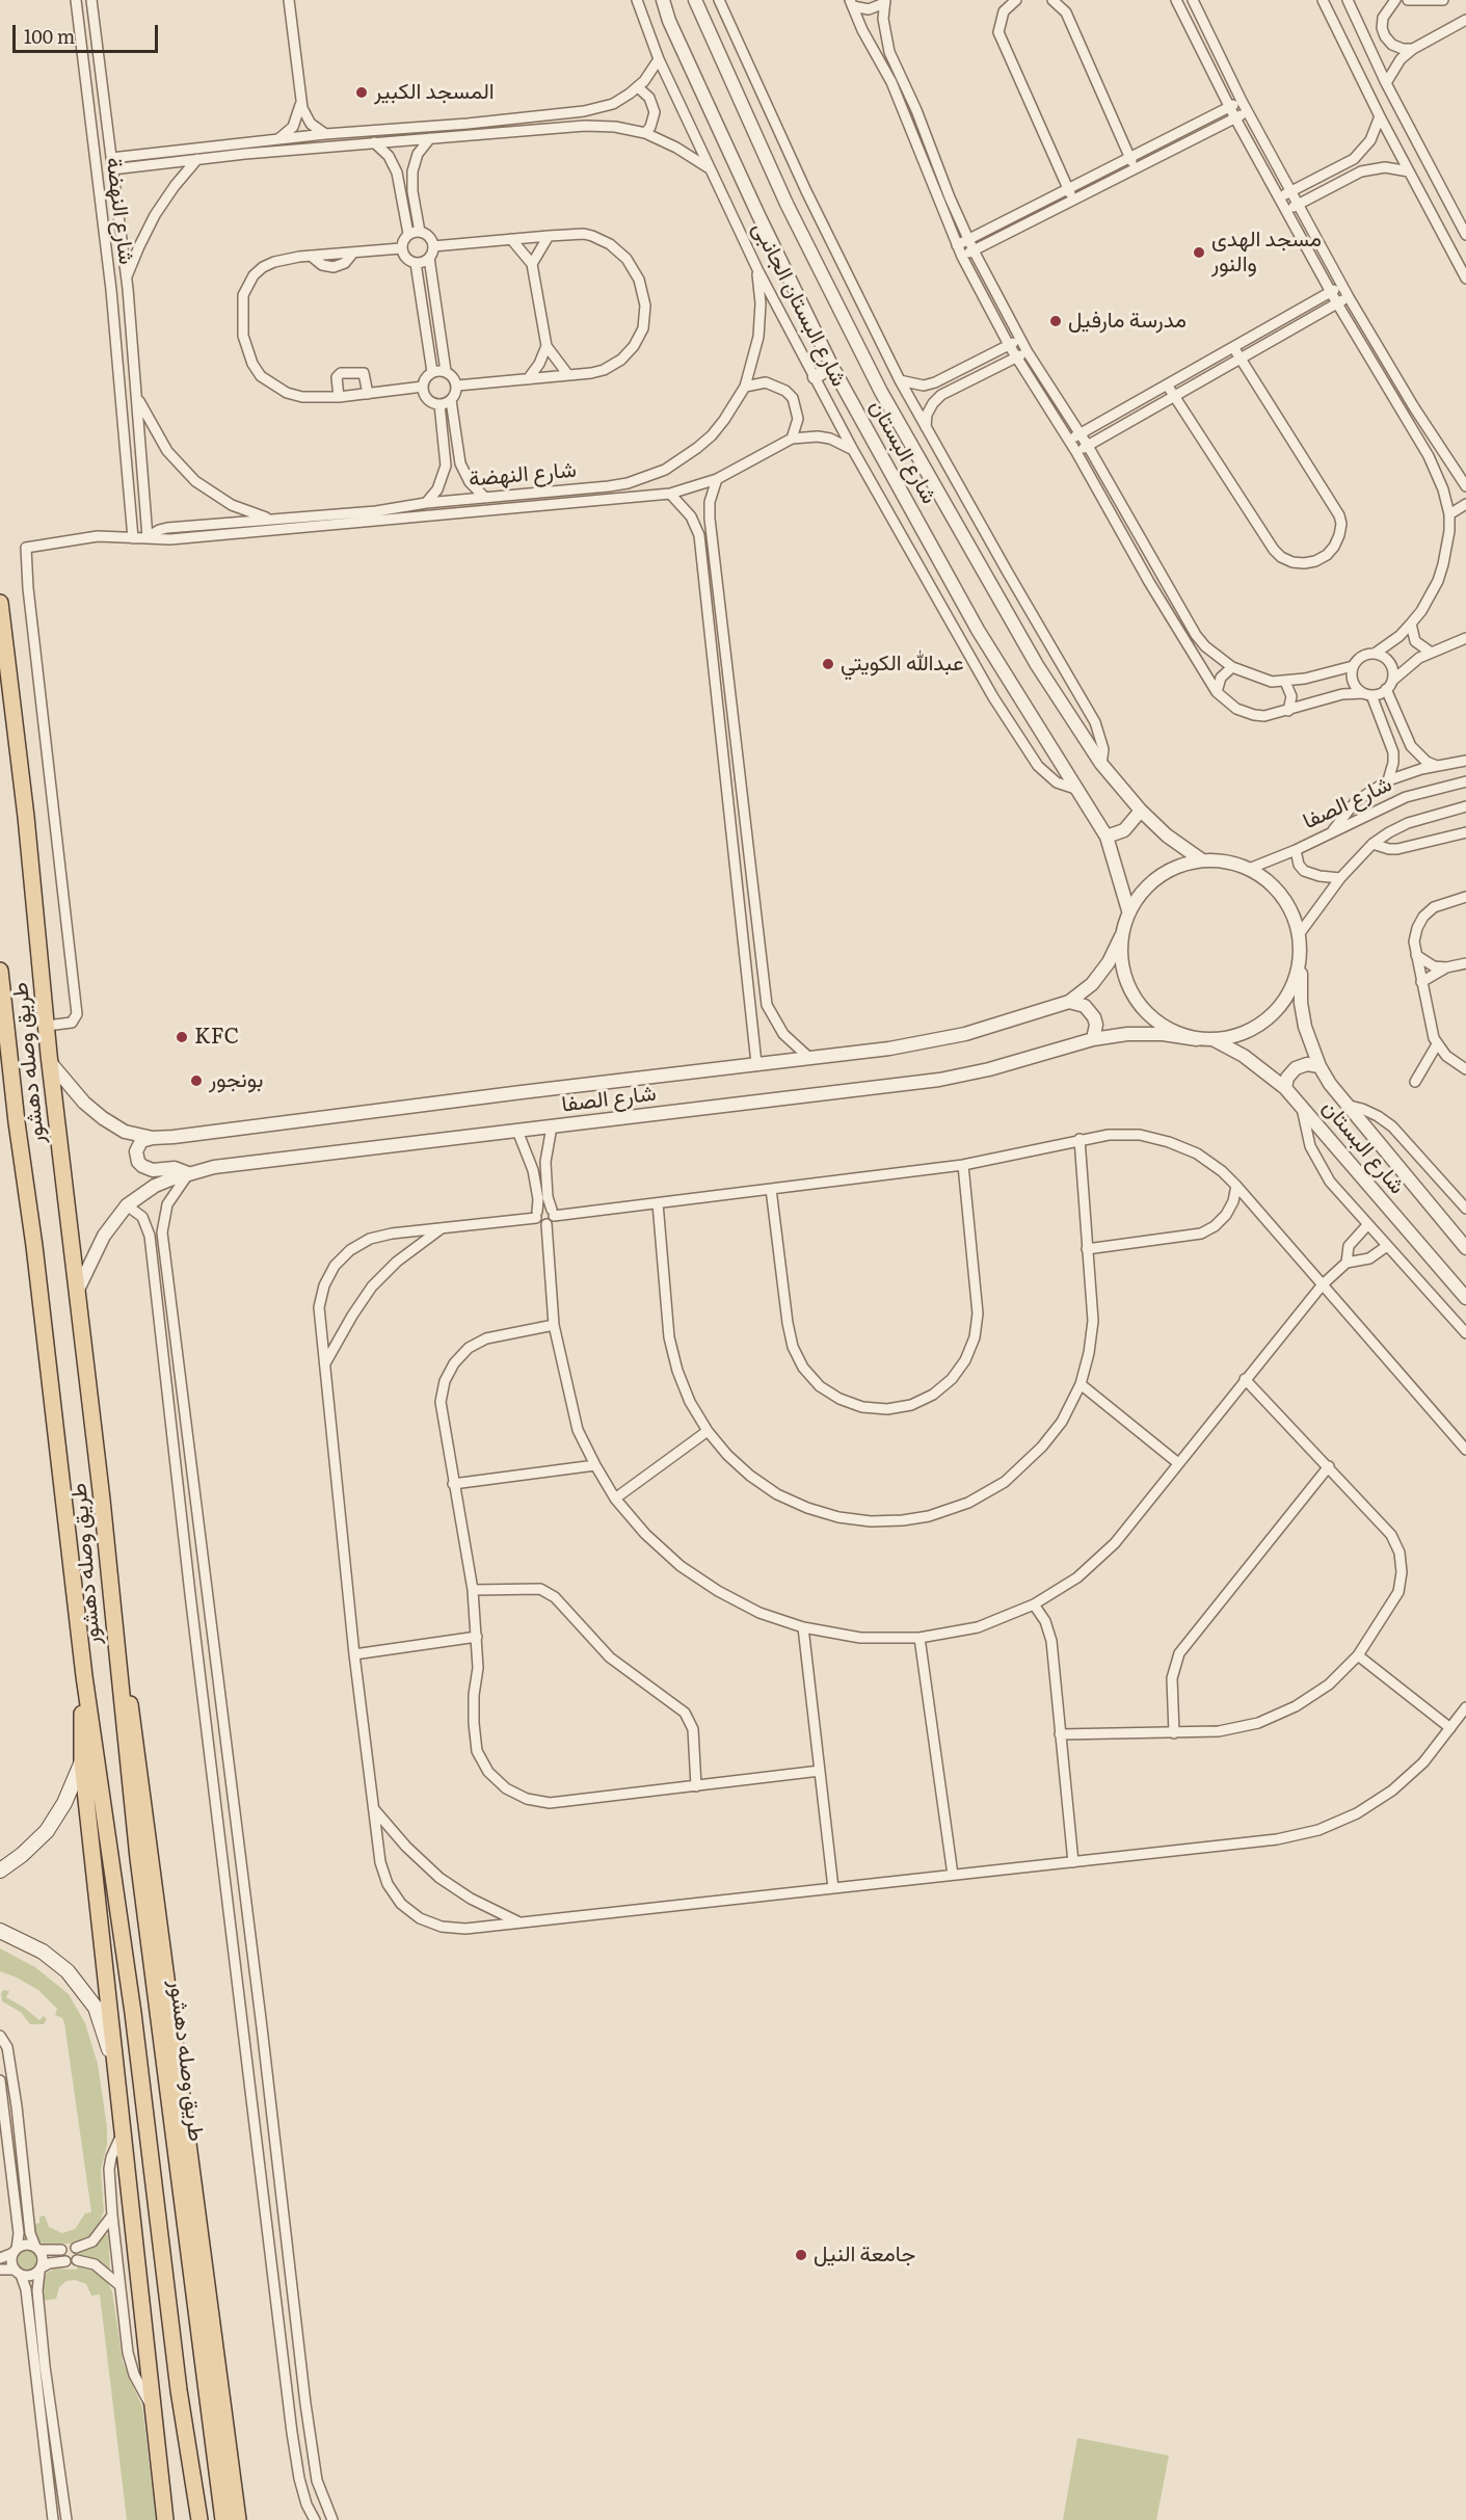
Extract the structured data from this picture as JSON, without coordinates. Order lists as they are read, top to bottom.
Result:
{
  "streets": {
    "main road": ["طريق وصله دهشور"],
    "street": [
      "شارع النهضة",
      "شارع البستان الجانبى",
      "شارع البستان",
      "شارع الصفا"
    ]
  },
  "crossings": [
    ["شارع النهضة", "شارع البستان الجانبى"],
    ["شارع البستان الجانبى", "شارع البستان"],
    ["شارع البستان", "شارع الصفا"],
    ["شارع الصفا", "طريق وصله دهشور"]
  ],
  "places": [
    "المسجد الكبير",
    "مسجد الهدى والنور",
    "مدرسة مارفيل",
    "عبدالله الكويتي",
    "KFC",
    "بونجور",
    "جامعة النيل"
  ],
  "scale_bar": "100 m"
}
